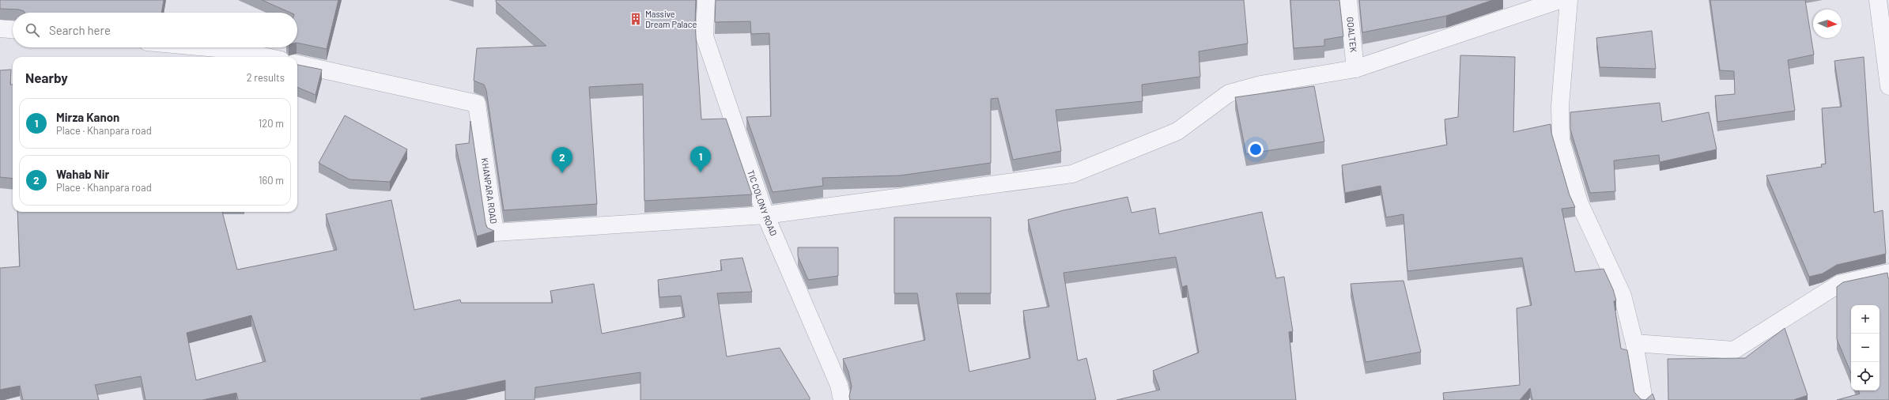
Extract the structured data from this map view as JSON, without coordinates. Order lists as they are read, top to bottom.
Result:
{
  "streets": {
    "street": ["GOALTEK", "KHANPARA ROAD", "TIC COLONY ROAD"]
  },
  "crossings": [
    ["KHANPARA ROAD", "TIC COLONY ROAD"]
  ],
  "places": {
    "building": ["Massive Dream Palace"]
  },
  "north": "right",
  "page": {
    "search": "Search here",
    "heading": ["Nearby", "2 results"],
    "list": [
      {
        "mark": "1",
        "name": "Mirza Kanon",
        "note": "Place · Khanpara road",
        "value": "120 m"
      },
      {
        "mark": "2",
        "name": "Wahab Nir",
        "note": "Place · Khanpara road",
        "value": "160 m"
      }
    ],
    "pins": ["1", "2"],
    "map_buttons": ["+", "−"]
  }
}
